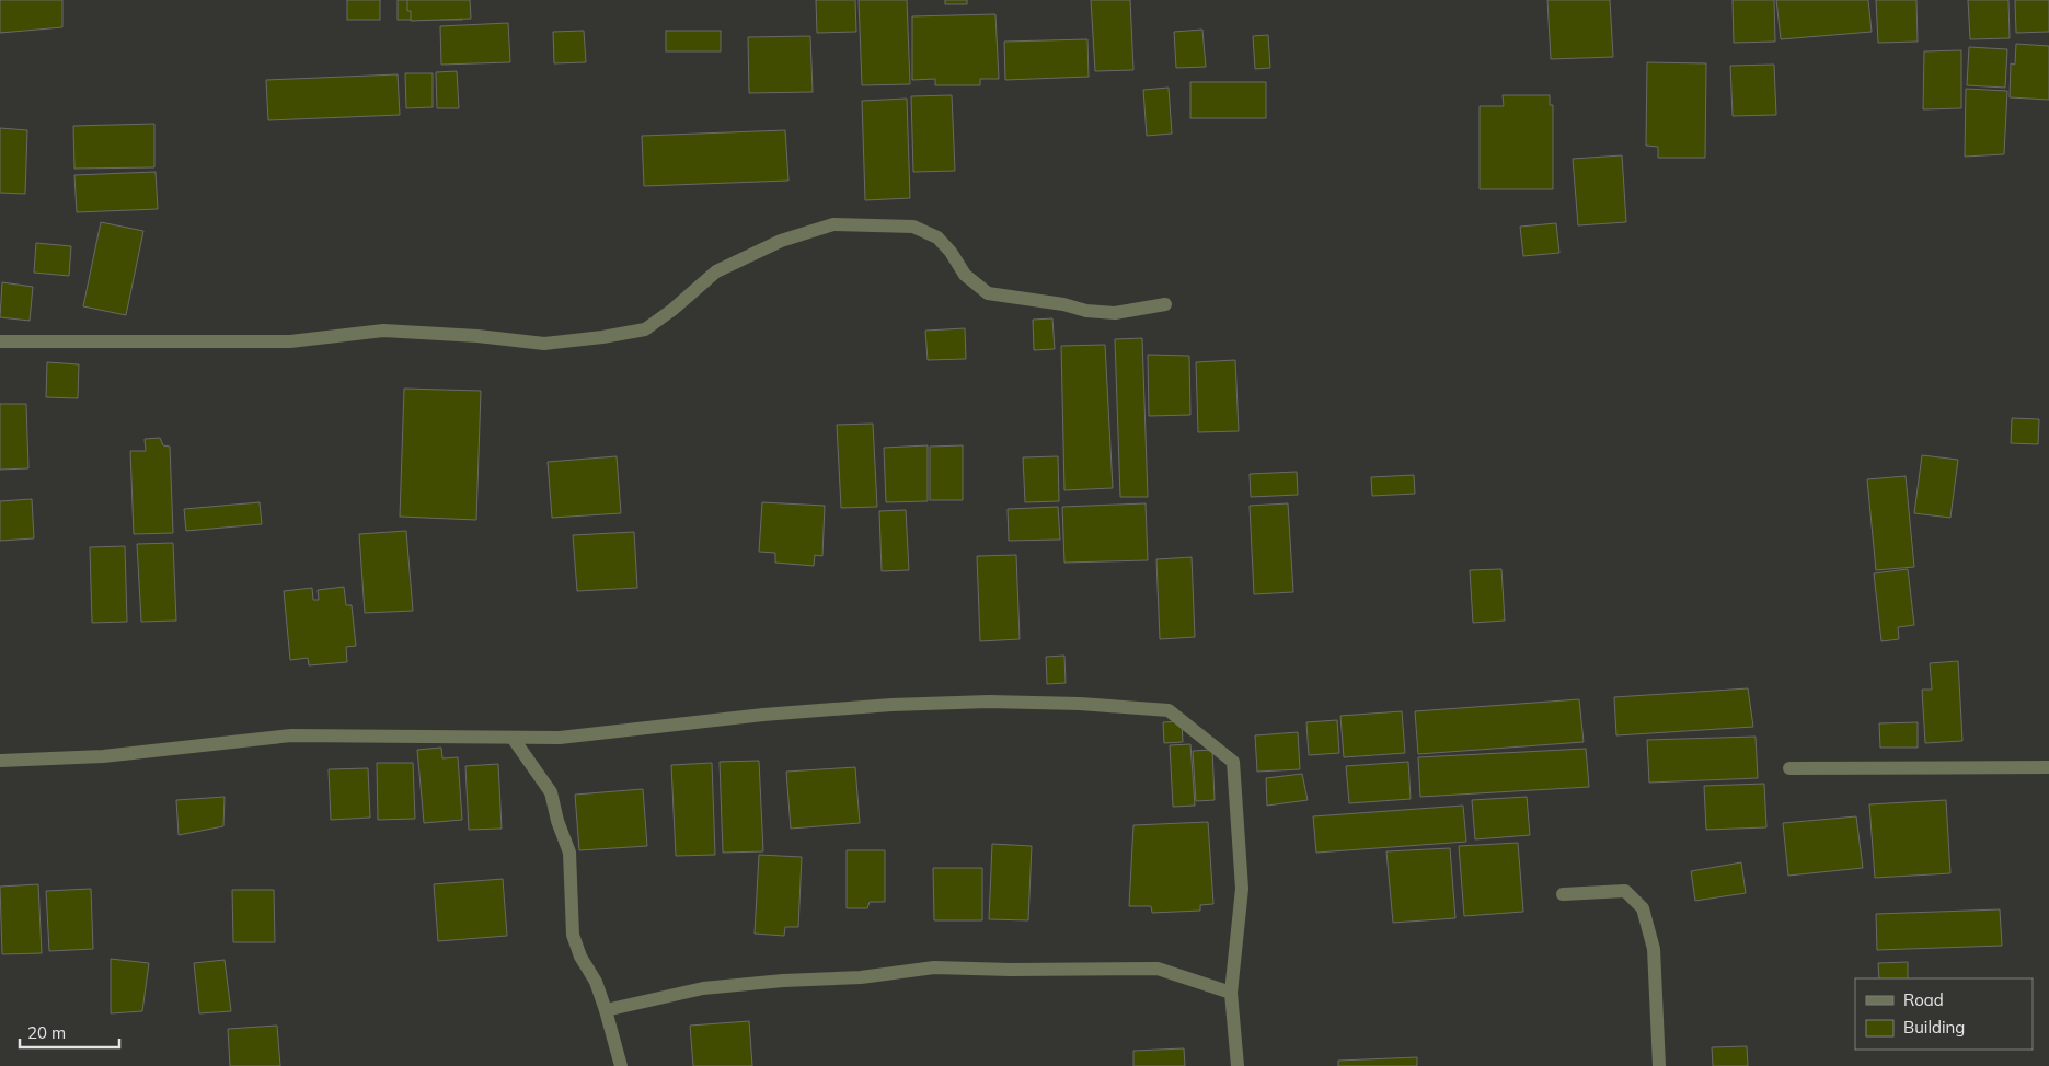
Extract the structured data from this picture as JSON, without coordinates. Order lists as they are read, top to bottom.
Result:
{
  "legend": ["Road", "Building"],
  "scale_bar": "20 m"
}
